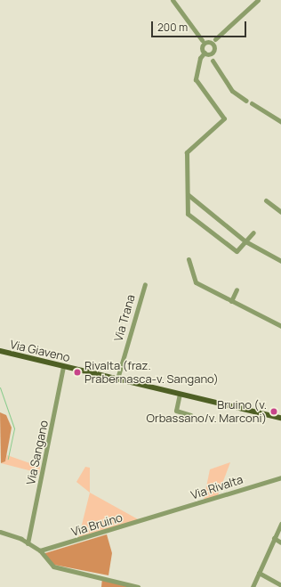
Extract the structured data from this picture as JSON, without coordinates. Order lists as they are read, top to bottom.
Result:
{
  "streets": {
    "main road": ["Via Giaveno"],
    "street": [
      "Via Trana",
      "Via Sangano",
      "Via Rivalta",
      "Via Bruino"
    ]
  },
  "crossings": [
    ["Via Trana", "Via Giaveno"],
    ["Via Giaveno", "Via Sangano"],
    ["Via Rivalta", "Via Bruino"]
  ],
  "places": ["Rivalta (fraz. Prabernasca-v. Sangano)", "Bruino (v. Orbassano/v. Marconi)"],
  "scale_bar": "200 m"
}
